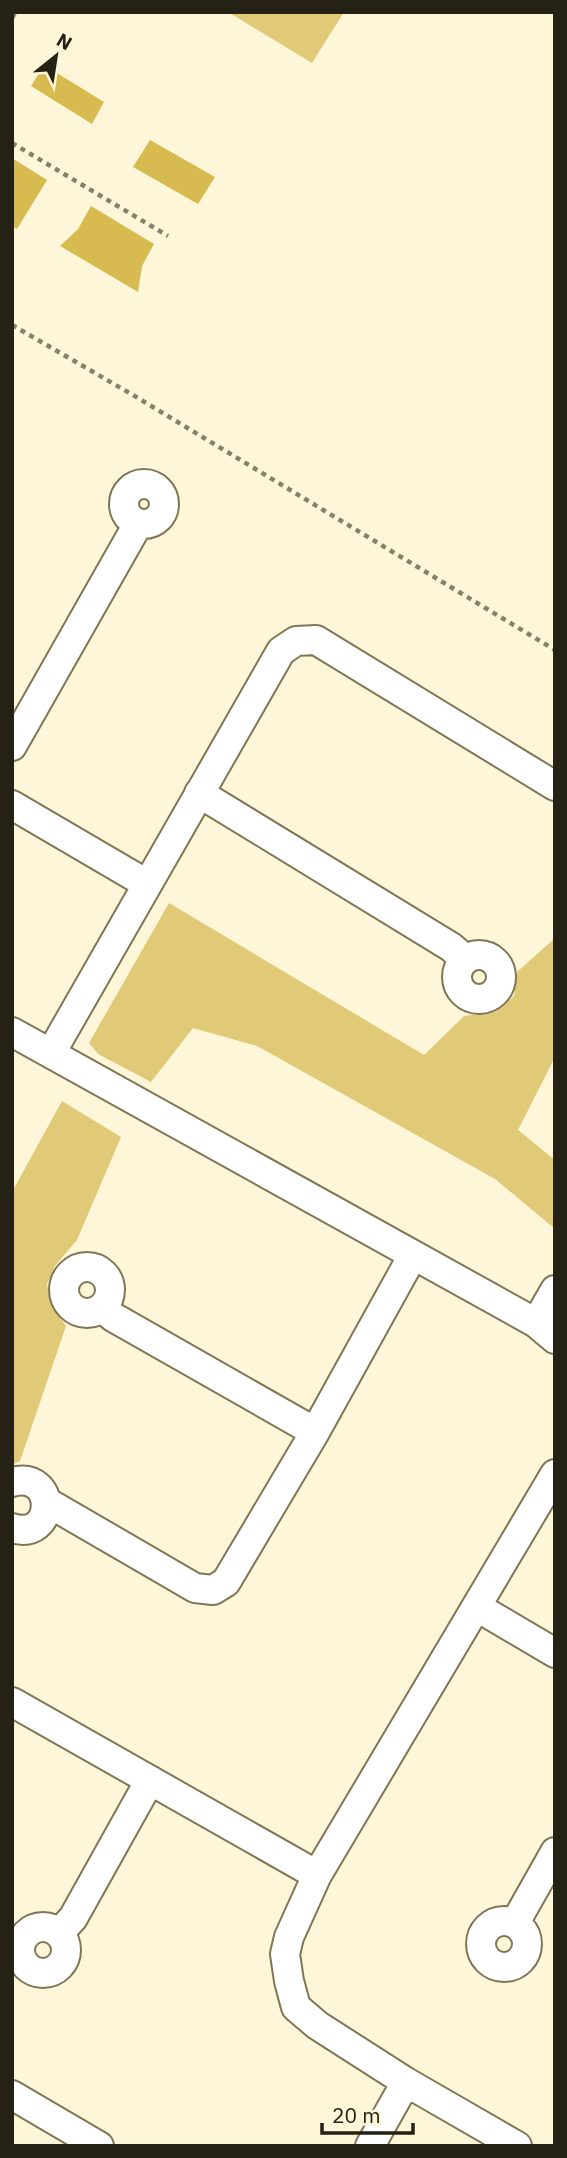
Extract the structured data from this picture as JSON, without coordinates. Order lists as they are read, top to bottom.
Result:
{
  "scale_bar": "20 m",
  "north": "top right"
}
